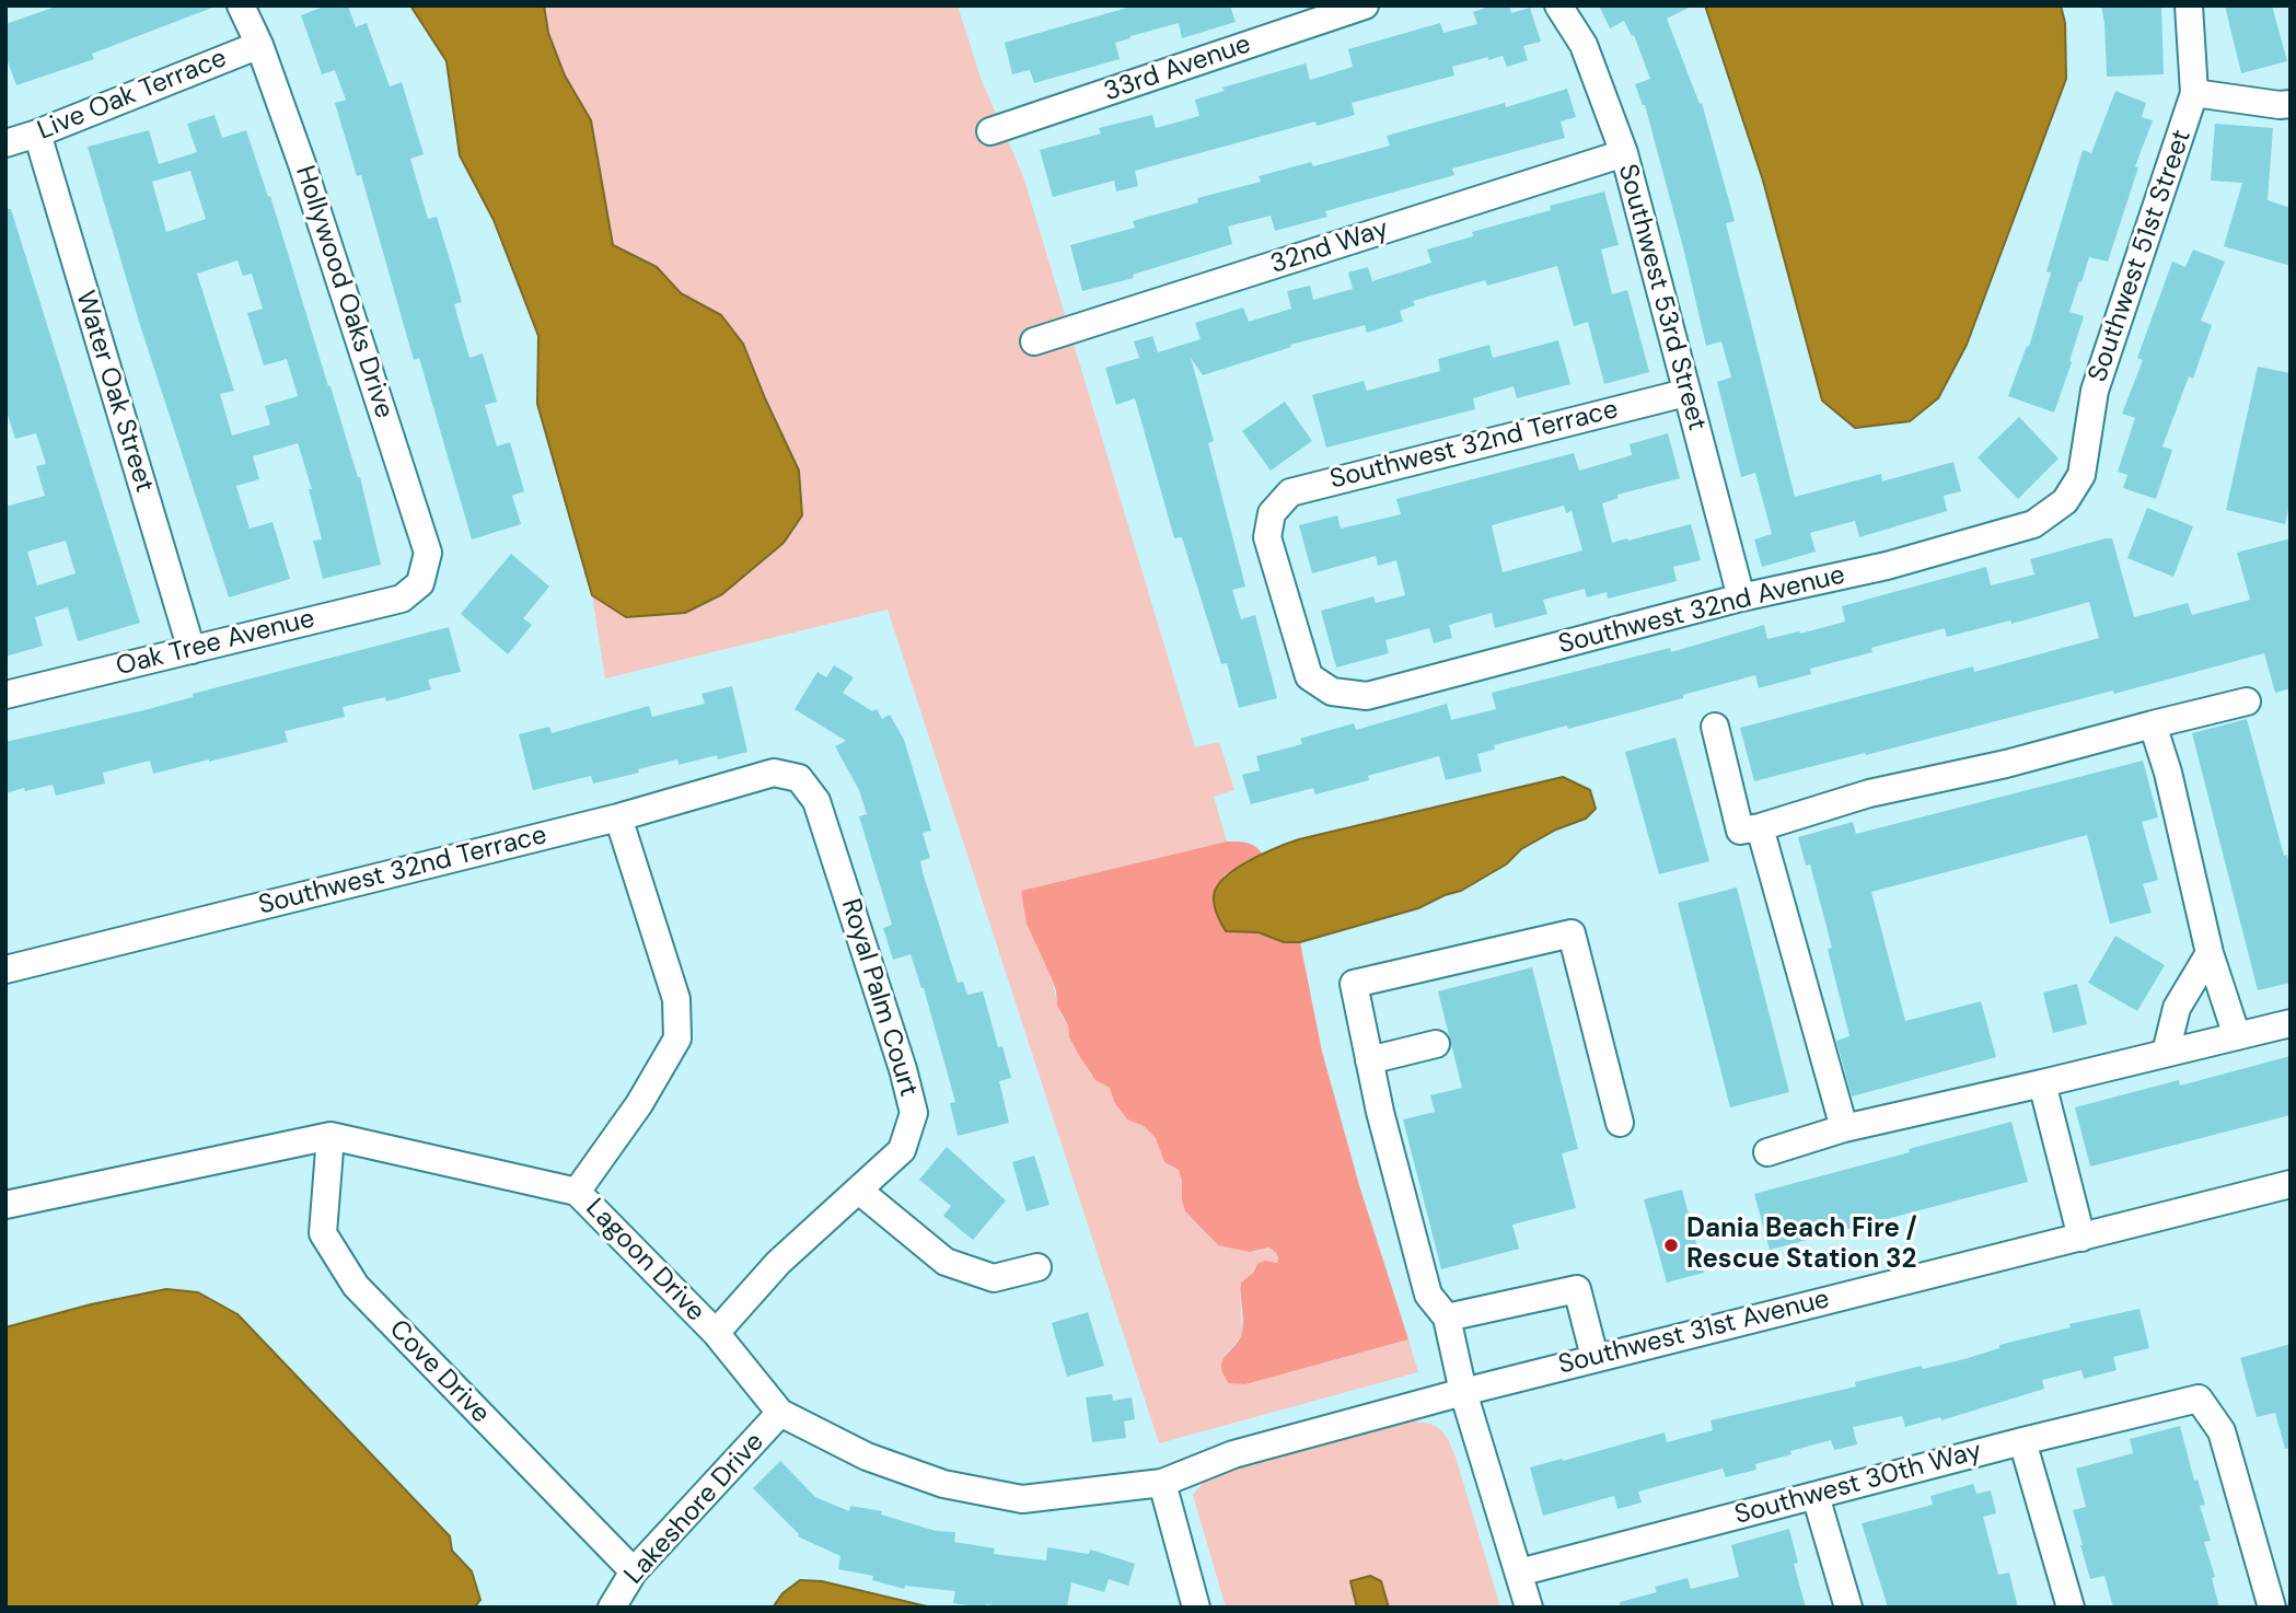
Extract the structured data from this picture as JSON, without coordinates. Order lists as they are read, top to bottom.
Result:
{
  "streets": {
    "street": [
      "33rd Avenue",
      "Live Oak Terrace",
      "32nd Way",
      "Southwest 51st Street",
      "Hollywood Oaks Drive",
      "Southwest 53rd Street",
      "Water Oak Street",
      "Southwest 32nd Terrace",
      "Southwest 32nd Avenue",
      "Oak Tree Avenue",
      "Royal Palm Court",
      "Lagoon Drive",
      "Southwest 31st Avenue",
      "Cove Drive",
      "Southwest 30th Way",
      "Lakeshore Drive"
    ]
  },
  "crossings": [
    ["Live Oak Terrace", "Hollywood Oaks Drive"],
    ["Live Oak Terrace", "Water Oak Street"],
    ["32nd Way", "Southwest 53rd Street"],
    ["Southwest 51st Street", "Southwest 32nd Avenue"],
    ["Hollywood Oaks Drive", "Oak Tree Avenue"],
    ["Southwest 53rd Street", "Southwest 32nd Terrace"],
    ["Southwest 53rd Street", "Southwest 32nd Avenue"],
    ["Water Oak Street", "Oak Tree Avenue"],
    ["Southwest 32nd Terrace", "Southwest 32nd Avenue"],
    ["Southwest 32nd Terrace", "Royal Palm Court"],
    ["Royal Palm Court", "Lagoon Drive"],
    ["Lagoon Drive", "Southwest 31st Avenue"],
    ["Lagoon Drive", "Cove Drive"],
    ["Lagoon Drive", "Lakeshore Drive"],
    ["Cove Drive", "Lakeshore Drive"]
  ],
  "places": ["Dania Beach Fire / Rescue Station 32"]
}
